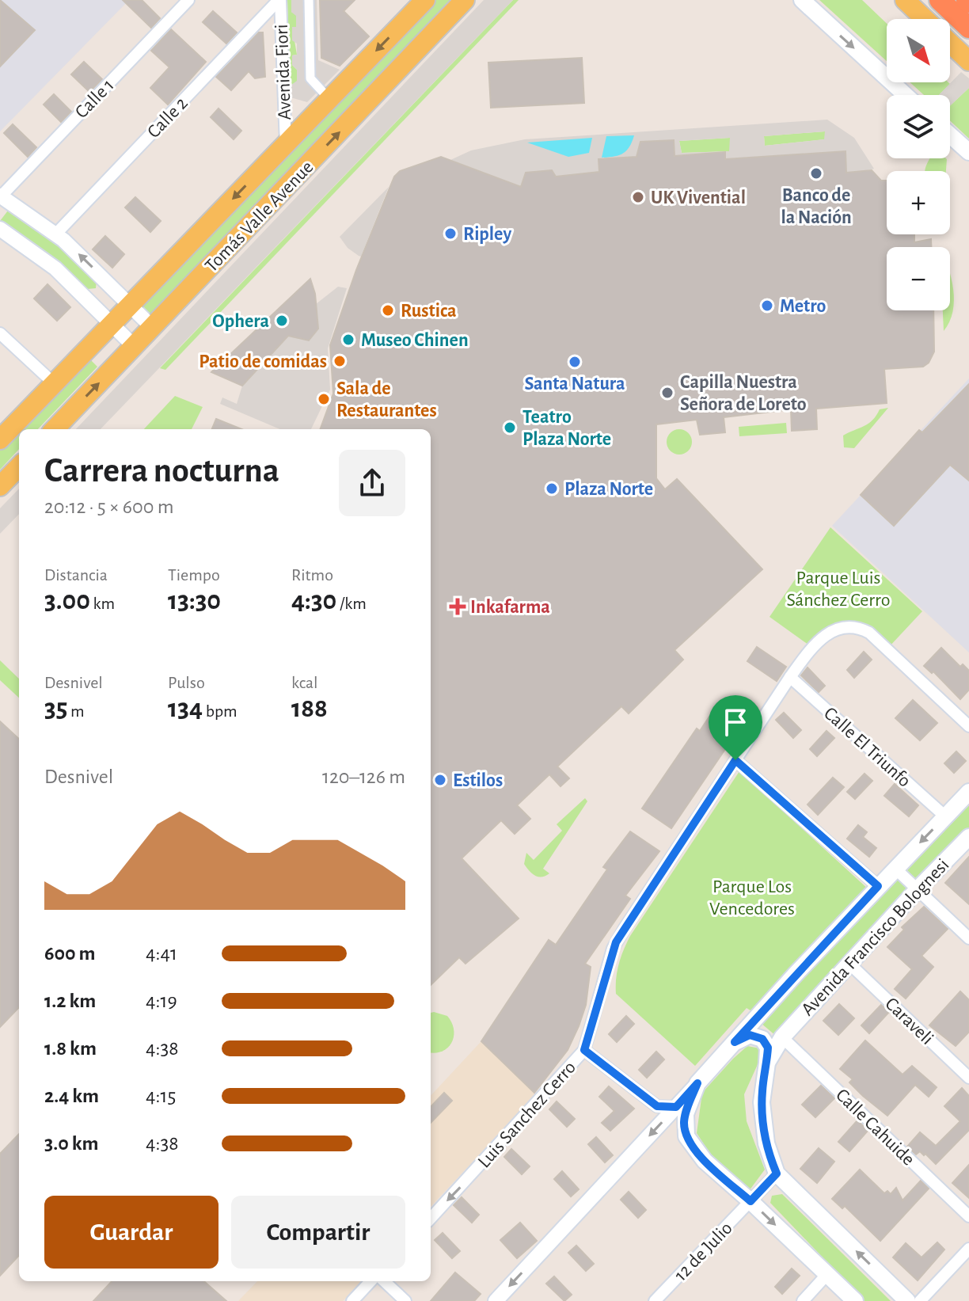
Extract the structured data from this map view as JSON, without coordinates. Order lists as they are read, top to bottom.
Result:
{
  "streets": {
    "main road": ["Tomás Valle Avenue", "Avenida Francisco Bolognesi"],
    "street": [
      "Avenida Fiori",
      "Calle 1",
      "Calle 2",
      "Calle El Triunfo",
      "Caraveli",
      "Luis Sanchez Cerro",
      "Calle Cahuide",
      "12 de Julio"
    ]
  },
  "crossings": [
    ["Avenida Fiori", "Calle 2"],
    ["Avenida Fiori", "Tomás Valle Avenue"],
    ["Calle El Triunfo", "Avenida Francisco Bolognesi"],
    ["Calle El Triunfo", "Luis Sanchez Cerro"],
    ["Avenida Francisco Bolognesi", "Caraveli"],
    ["Avenida Francisco Bolognesi", "Calle Cahuide"]
  ],
  "parks": ["Parque Luis Sánchez Cerro", "Parque Los Vencedores"],
  "places": {
    "other": [
      "Banco de la Nación",
      "UK Vivential",
      "Ripley",
      "Metro",
      "Rustica",
      "Ophera",
      "Museo Chinen",
      "Patio de comidas",
      "Santa Natura",
      "Capilla Nuestra Señora de Loreto",
      "Sala de Restaurantes",
      "Teatro Plaza Norte",
      "Plaza Norte",
      "Estilos"
    ],
    "health": ["Inkafarma"]
  },
  "north": "bottom right",
  "page": {
    "map_buttons": ["+", "−"],
    "heading": ["Carrera nocturna", "20:12 · 5 × 600 m"],
    "stats": [
      ["Distancia", "3.00 km"],
      ["Tiempo", "13:30"],
      ["Ritmo", "4:30 /km"],
      ["Desnivel", "35 m"],
      ["Pulso", "134 bpm"],
      ["kcal", "188"]
    ],
    "chart": ["Desnivel", "120–126 m"],
    "list": [
      {
        "name": "600 m",
        "note": "4:41"
      },
      {
        "name": "1.2 km",
        "note": "4:19"
      },
      {
        "name": "1.8 km",
        "note": "4:38"
      },
      {
        "name": "2.4 km",
        "note": "4:15"
      },
      {
        "name": "3.0 km",
        "note": "4:38"
      }
    ],
    "buttons": ["Guardar", "Compartir"]
  }
}
